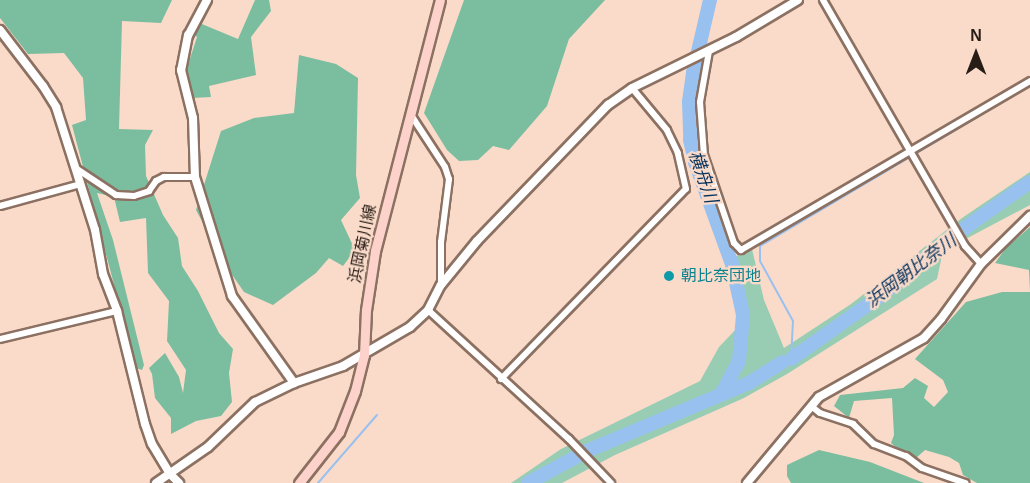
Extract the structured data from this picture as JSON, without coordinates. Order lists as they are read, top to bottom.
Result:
{
  "streets": {
    "main road": ["浜岡菊川線"]
  },
  "water": ["横舟川", "浜岡朝比奈川"],
  "places": ["朝比奈団地"],
  "north": "top"
}
